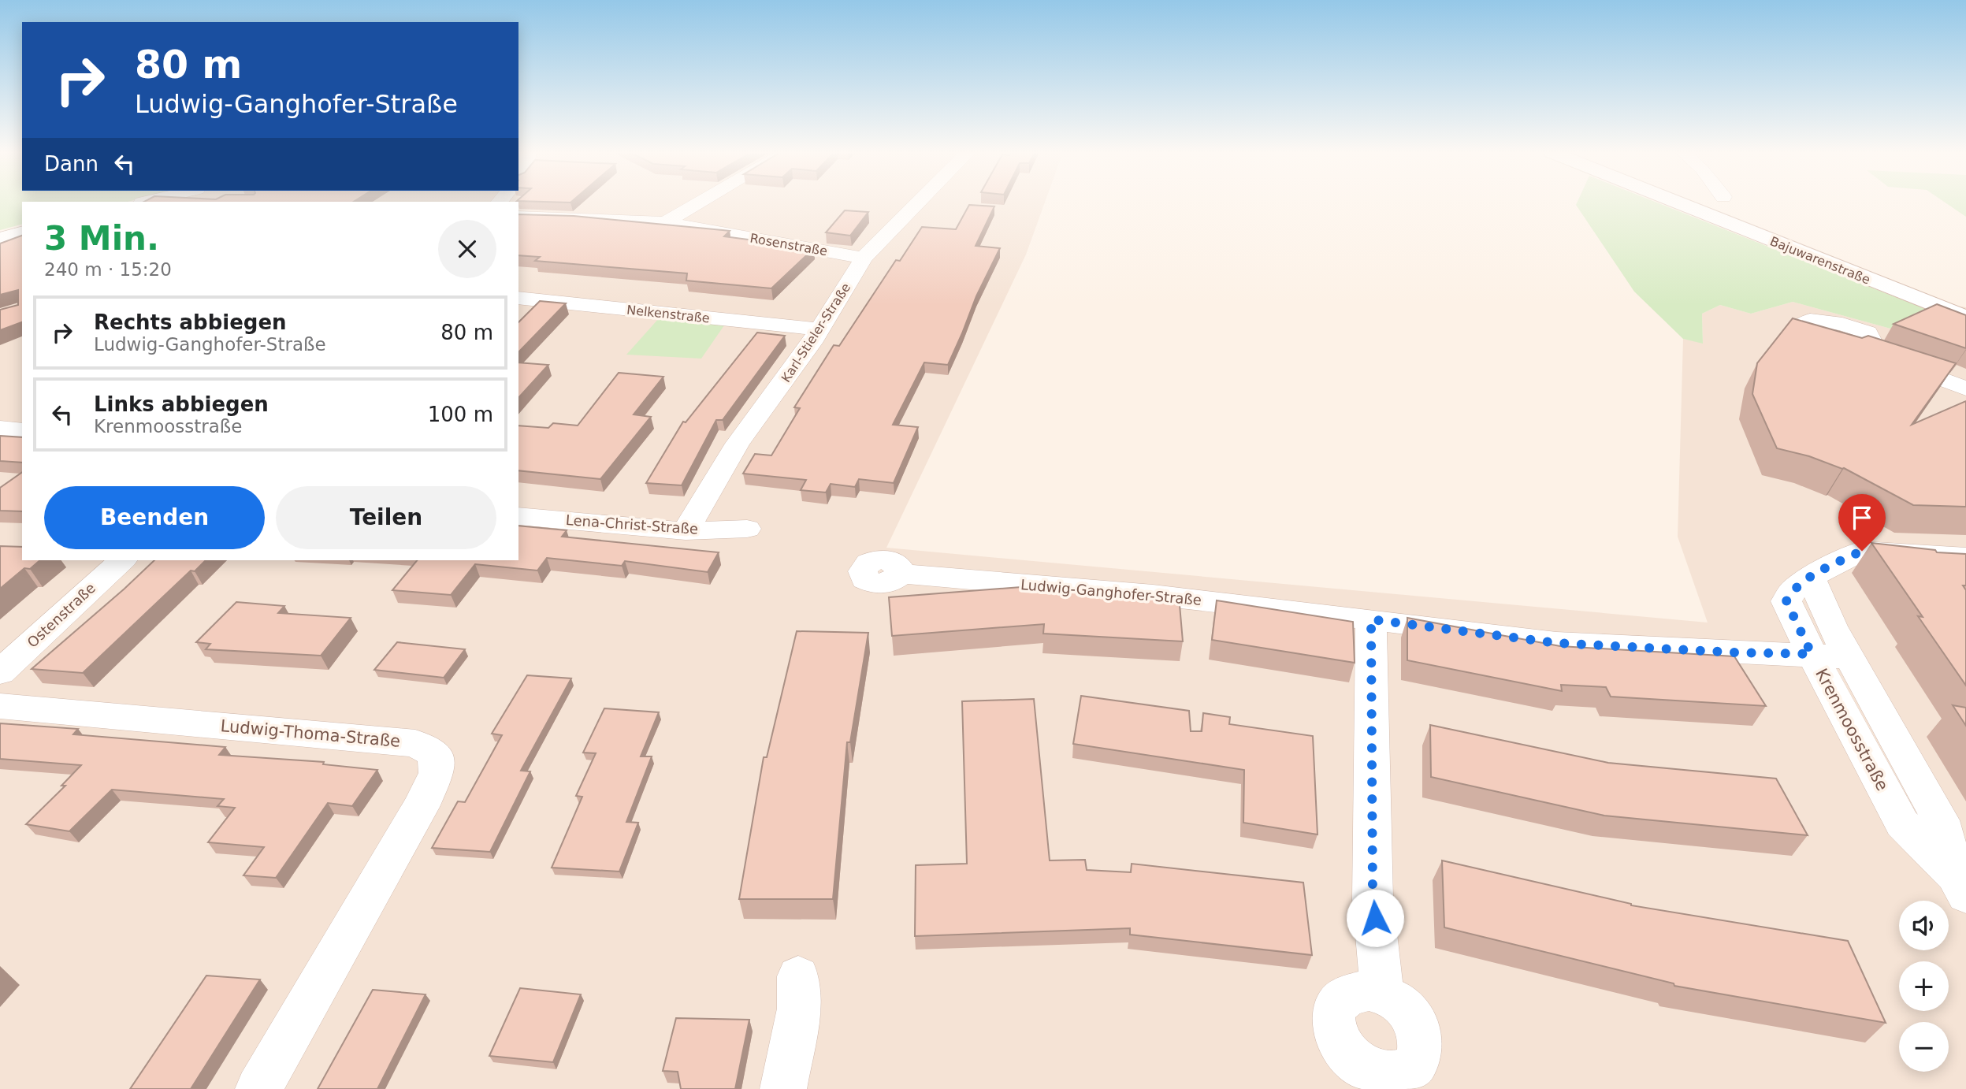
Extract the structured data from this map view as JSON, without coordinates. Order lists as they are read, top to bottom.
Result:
{
  "streets": {
    "main road": ["Bajuwarenstraße"],
    "street": [
      "Rosenstraße",
      "Nelkenstraße",
      "Karl-Stieler-Straße",
      "Lena-Christ-Straße",
      "Ludwig-Ganghofer-Straße",
      "Ostenstraße",
      "Krenmoosstraße",
      "Ludwig-Thoma-Straße"
    ]
  },
  "crossings": [
    ["Rosenstraße", "Karl-Stieler-Straße"],
    ["Nelkenstraße", "Karl-Stieler-Straße"],
    ["Karl-Stieler-Straße", "Lena-Christ-Straße"],
    ["Ludwig-Ganghofer-Straße", "Krenmoosstraße"]
  ],
  "page": {
    "turn": ["80 m", "Ludwig-Ganghofer-Straße"],
    "then": "Dann",
    "heading": ["3 Min.", "240 m · 15:20"],
    "list": [
      {
        "name": "Rechts abbiegen",
        "note": "Ludwig-Ganghofer-Straße",
        "value": "80 m"
      },
      {
        "name": "Links abbiegen",
        "note": "Krenmoosstraße",
        "value": "100 m"
      }
    ],
    "buttons": ["Beenden", "Teilen"],
    "map_buttons": ["+", "−"]
  }
}
